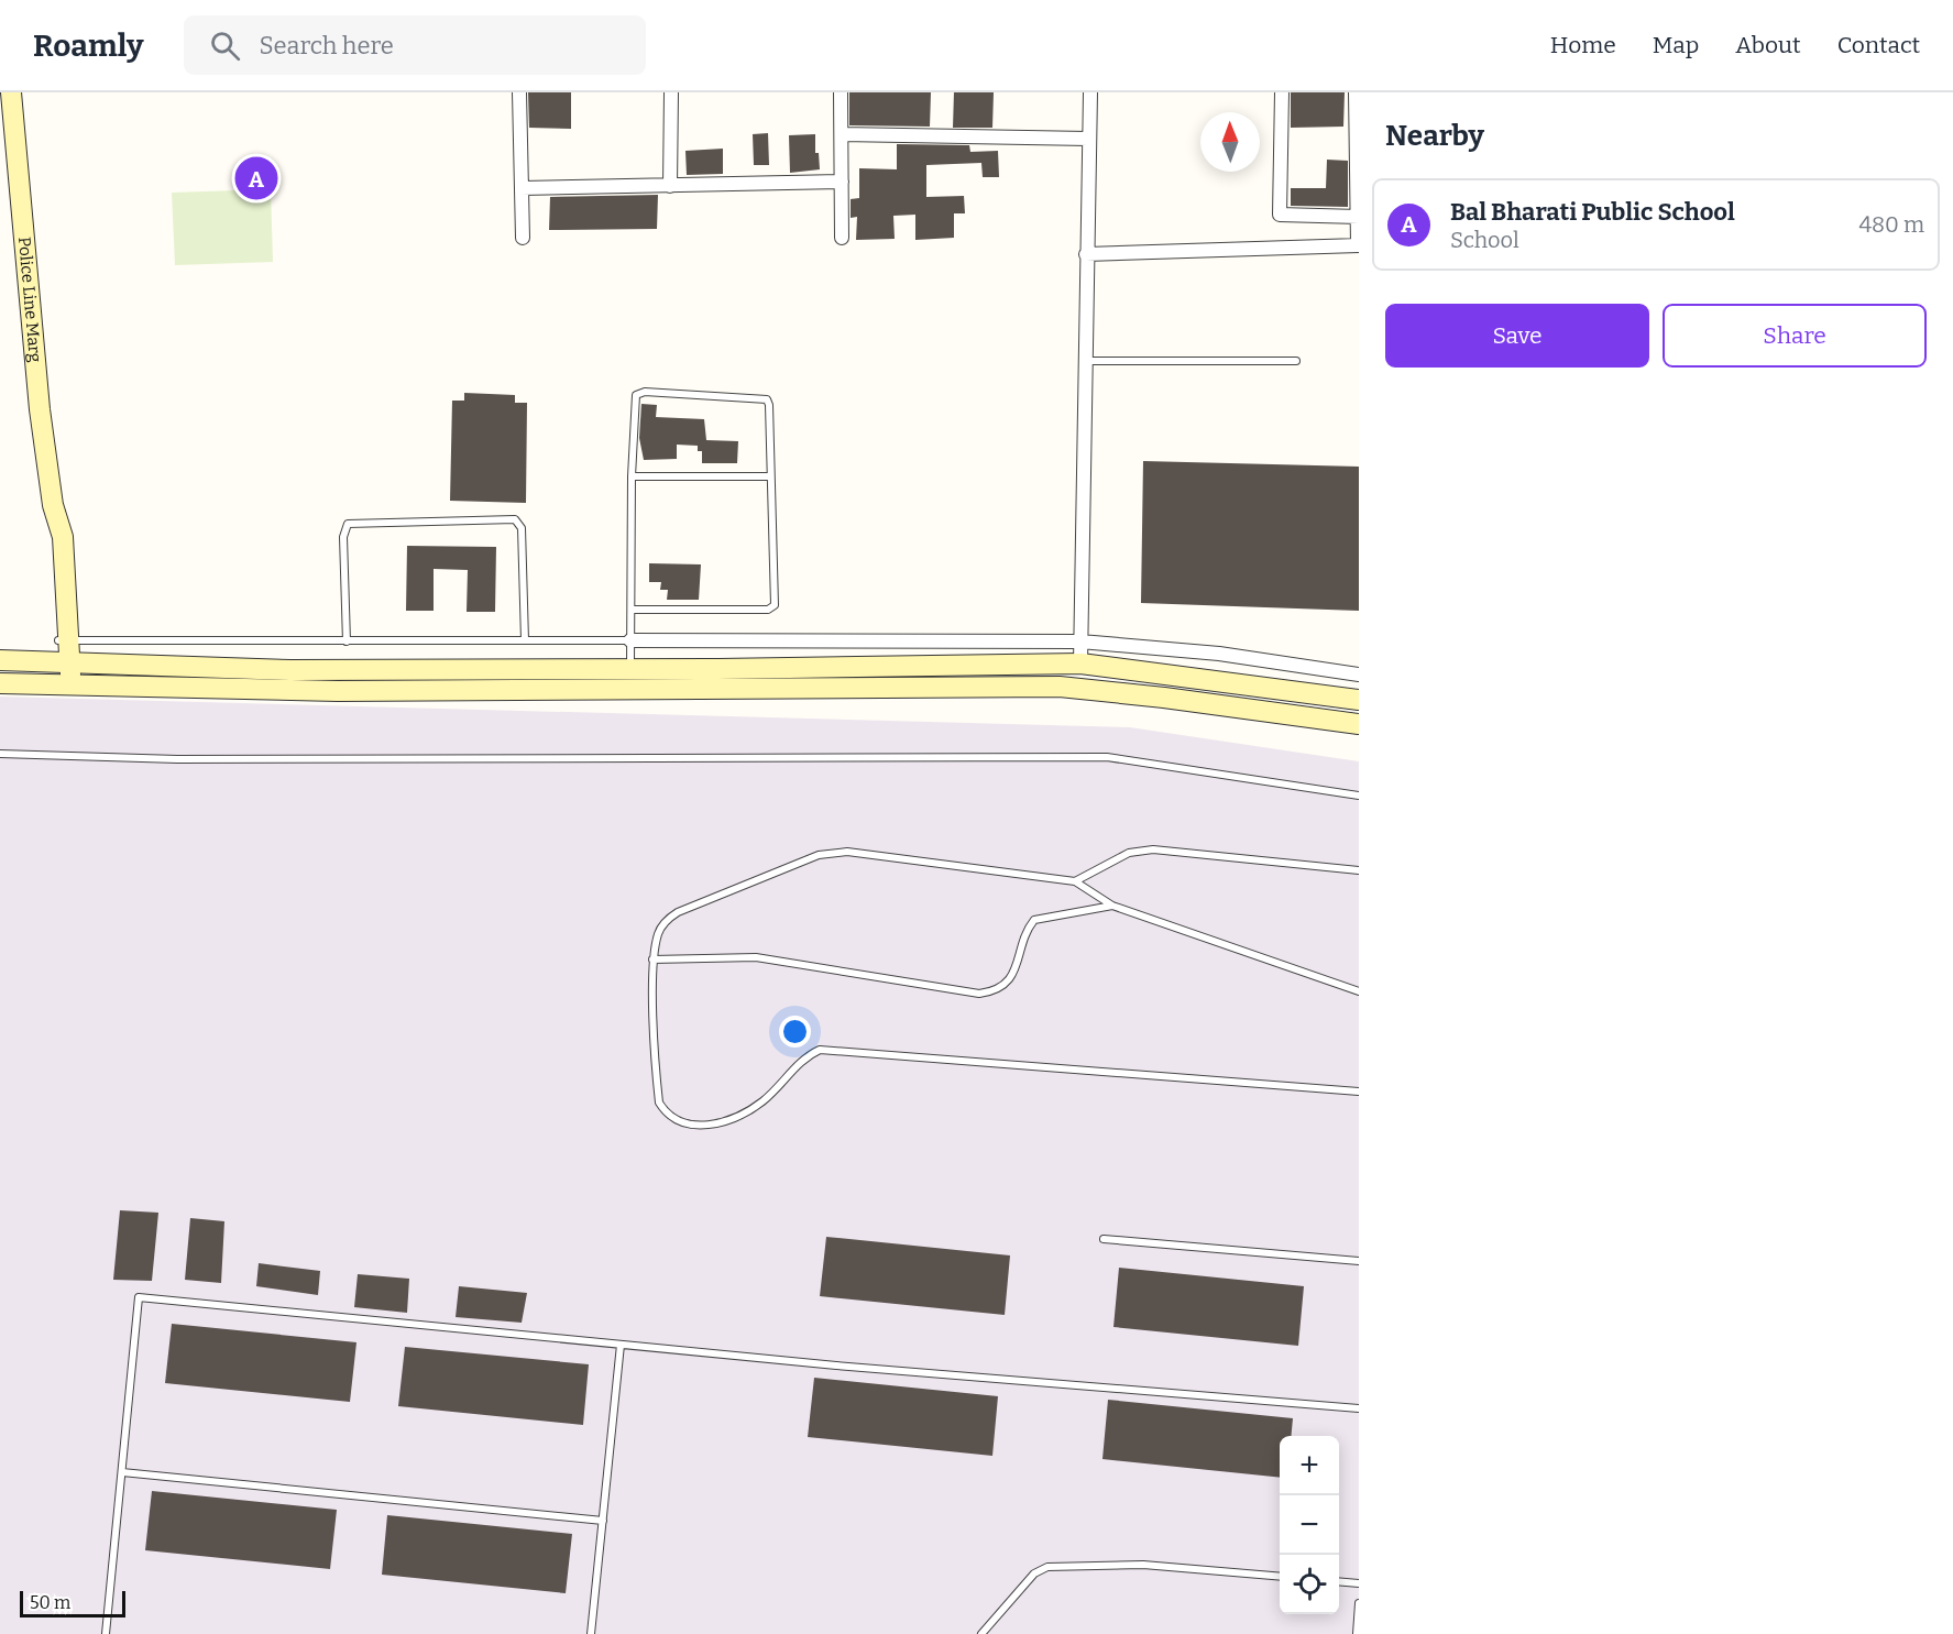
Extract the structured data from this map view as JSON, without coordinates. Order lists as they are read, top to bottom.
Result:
{
  "streets": {
    "main road": ["Police Line Marg"]
  },
  "scale_bar": "50 m",
  "north": "top",
  "page": {
    "header": "Roamly",
    "search": "Search here",
    "nav": [
      "Home",
      "Map",
      "About",
      "Contact"
    ],
    "heading": "Nearby",
    "pins": "A",
    "list": [
      {
        "mark": "A",
        "name": "Bal Bharati Public School",
        "note": "School",
        "value": "480 m"
      }
    ],
    "buttons": ["Save", "Share"],
    "map_buttons": ["+", "−"],
    "scale": "50 m"
  }
}
